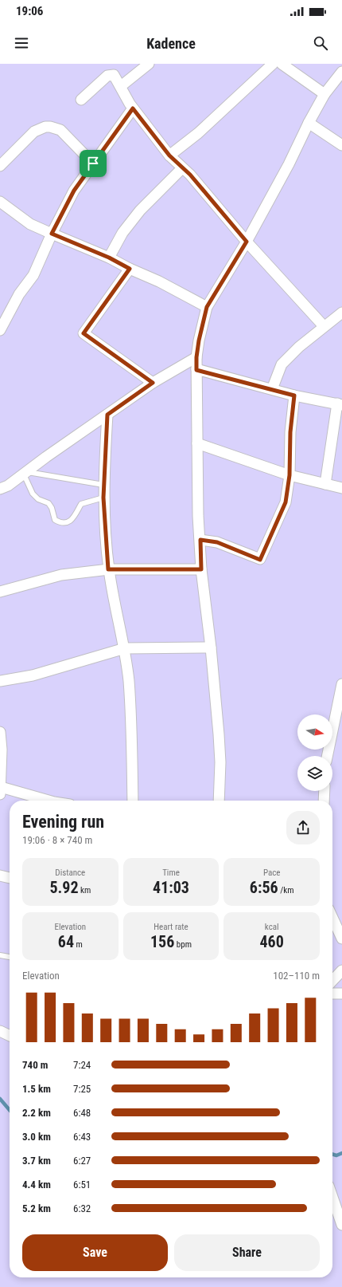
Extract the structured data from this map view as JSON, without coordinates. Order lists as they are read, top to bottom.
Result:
{
  "north": "right",
  "page": {
    "status": "19:06",
    "header": "Kadence",
    "heading": ["Evening run", "19:06 · 8 × 740 m"],
    "stats": [
      ["Distance", "5.92 km"],
      ["Time", "41:03"],
      ["Pace", "6:56 /km"],
      ["Elevation", "64 m"],
      ["Heart rate", "156 bpm"],
      ["kcal", "460"]
    ],
    "chart": ["Elevation", "102–110 m"],
    "list": [
      {
        "name": "740 m",
        "note": "7:24"
      },
      {
        "name": "1.5 km",
        "note": "7:25"
      },
      {
        "name": "2.2 km",
        "note": "6:48"
      },
      {
        "name": "3.0 km",
        "note": "6:43"
      },
      {
        "name": "3.7 km",
        "note": "6:27"
      },
      {
        "name": "4.4 km",
        "note": "6:51"
      },
      {
        "name": "5.2 km",
        "note": "6:32"
      }
    ],
    "buttons": ["Save", "Share"]
  }
}
